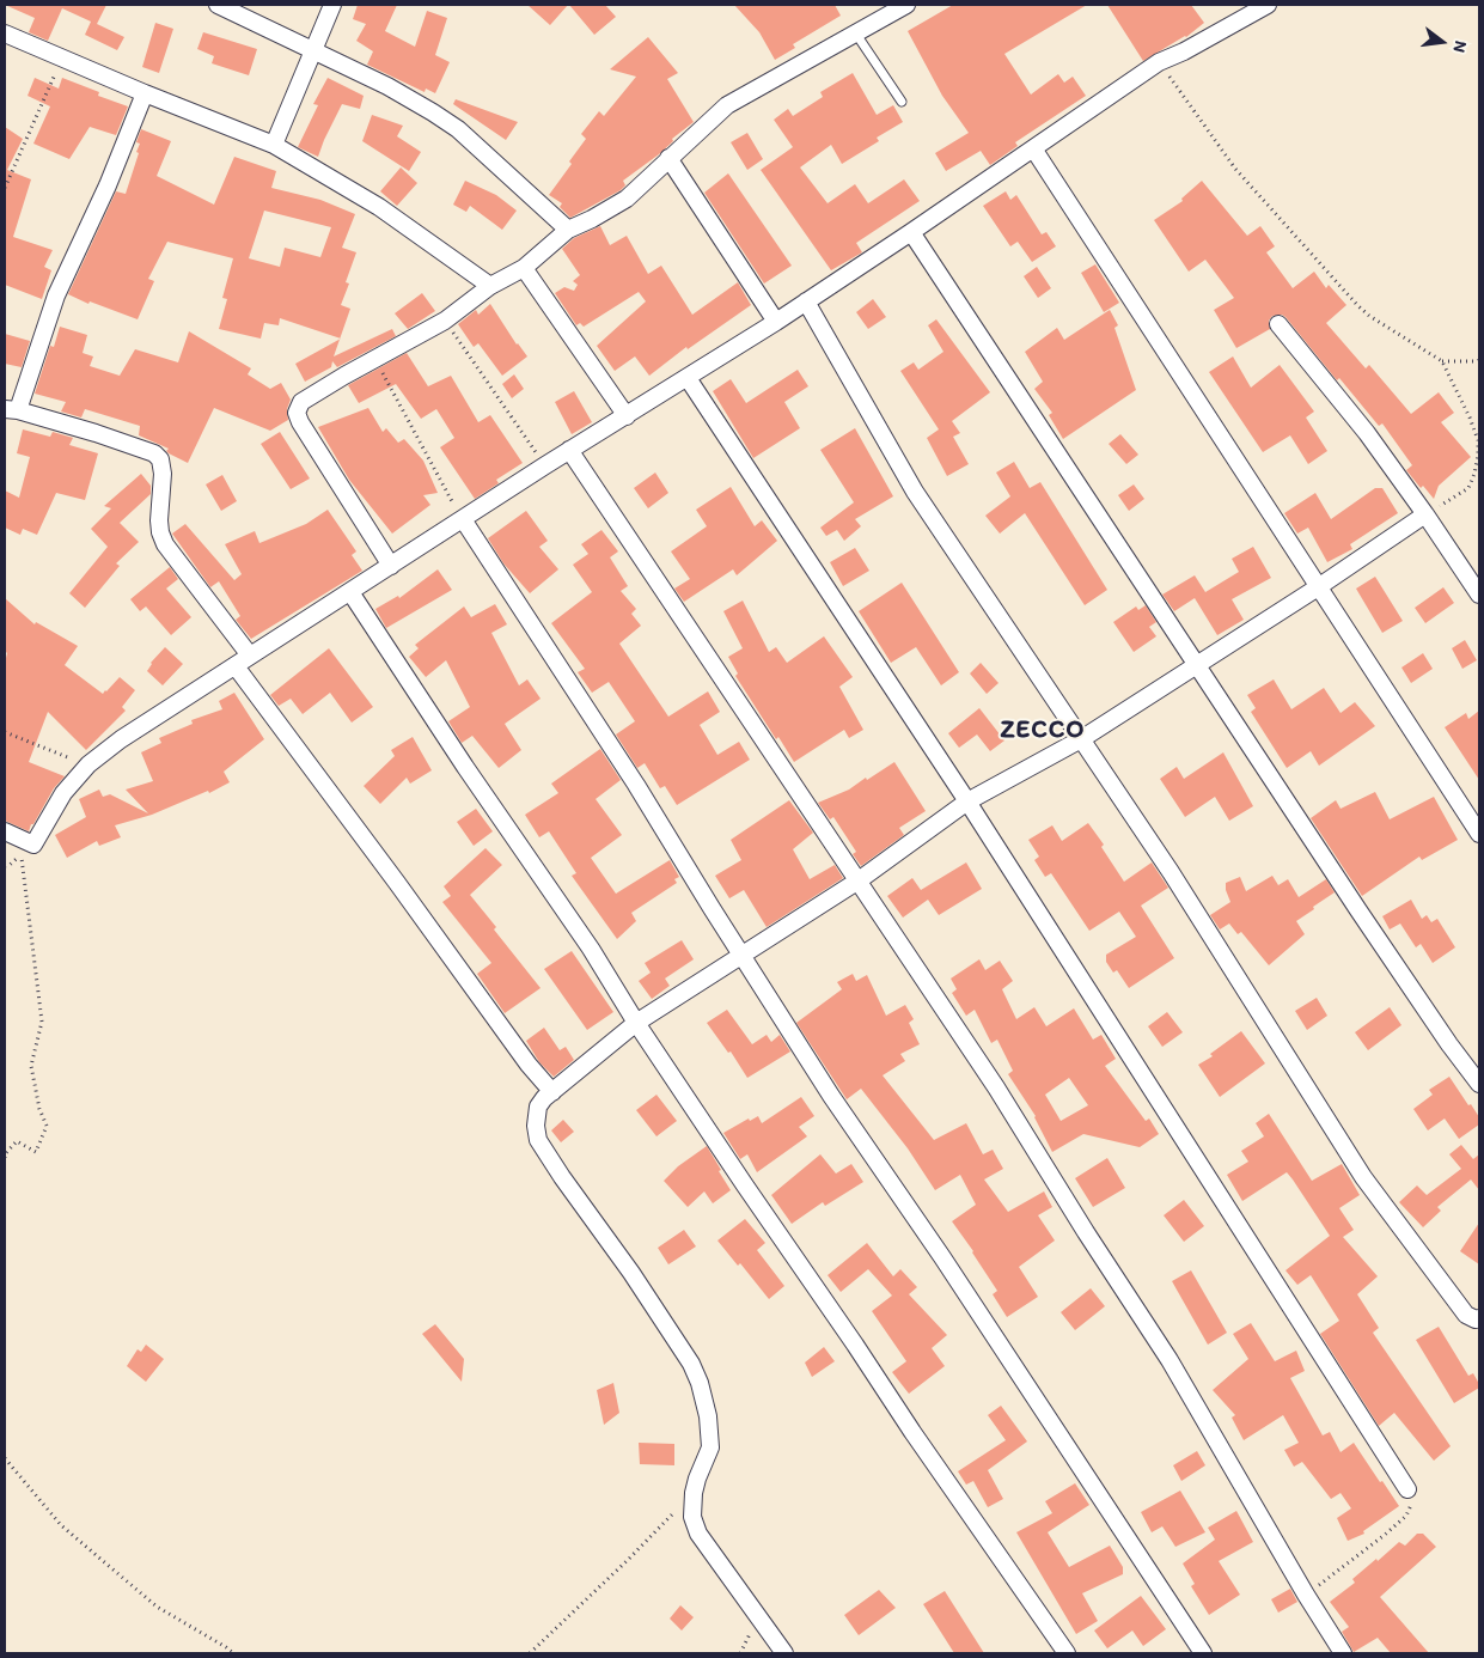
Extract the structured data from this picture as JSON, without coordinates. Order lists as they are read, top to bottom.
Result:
{
  "districts": ["ZECCO"],
  "north": "right"
}
